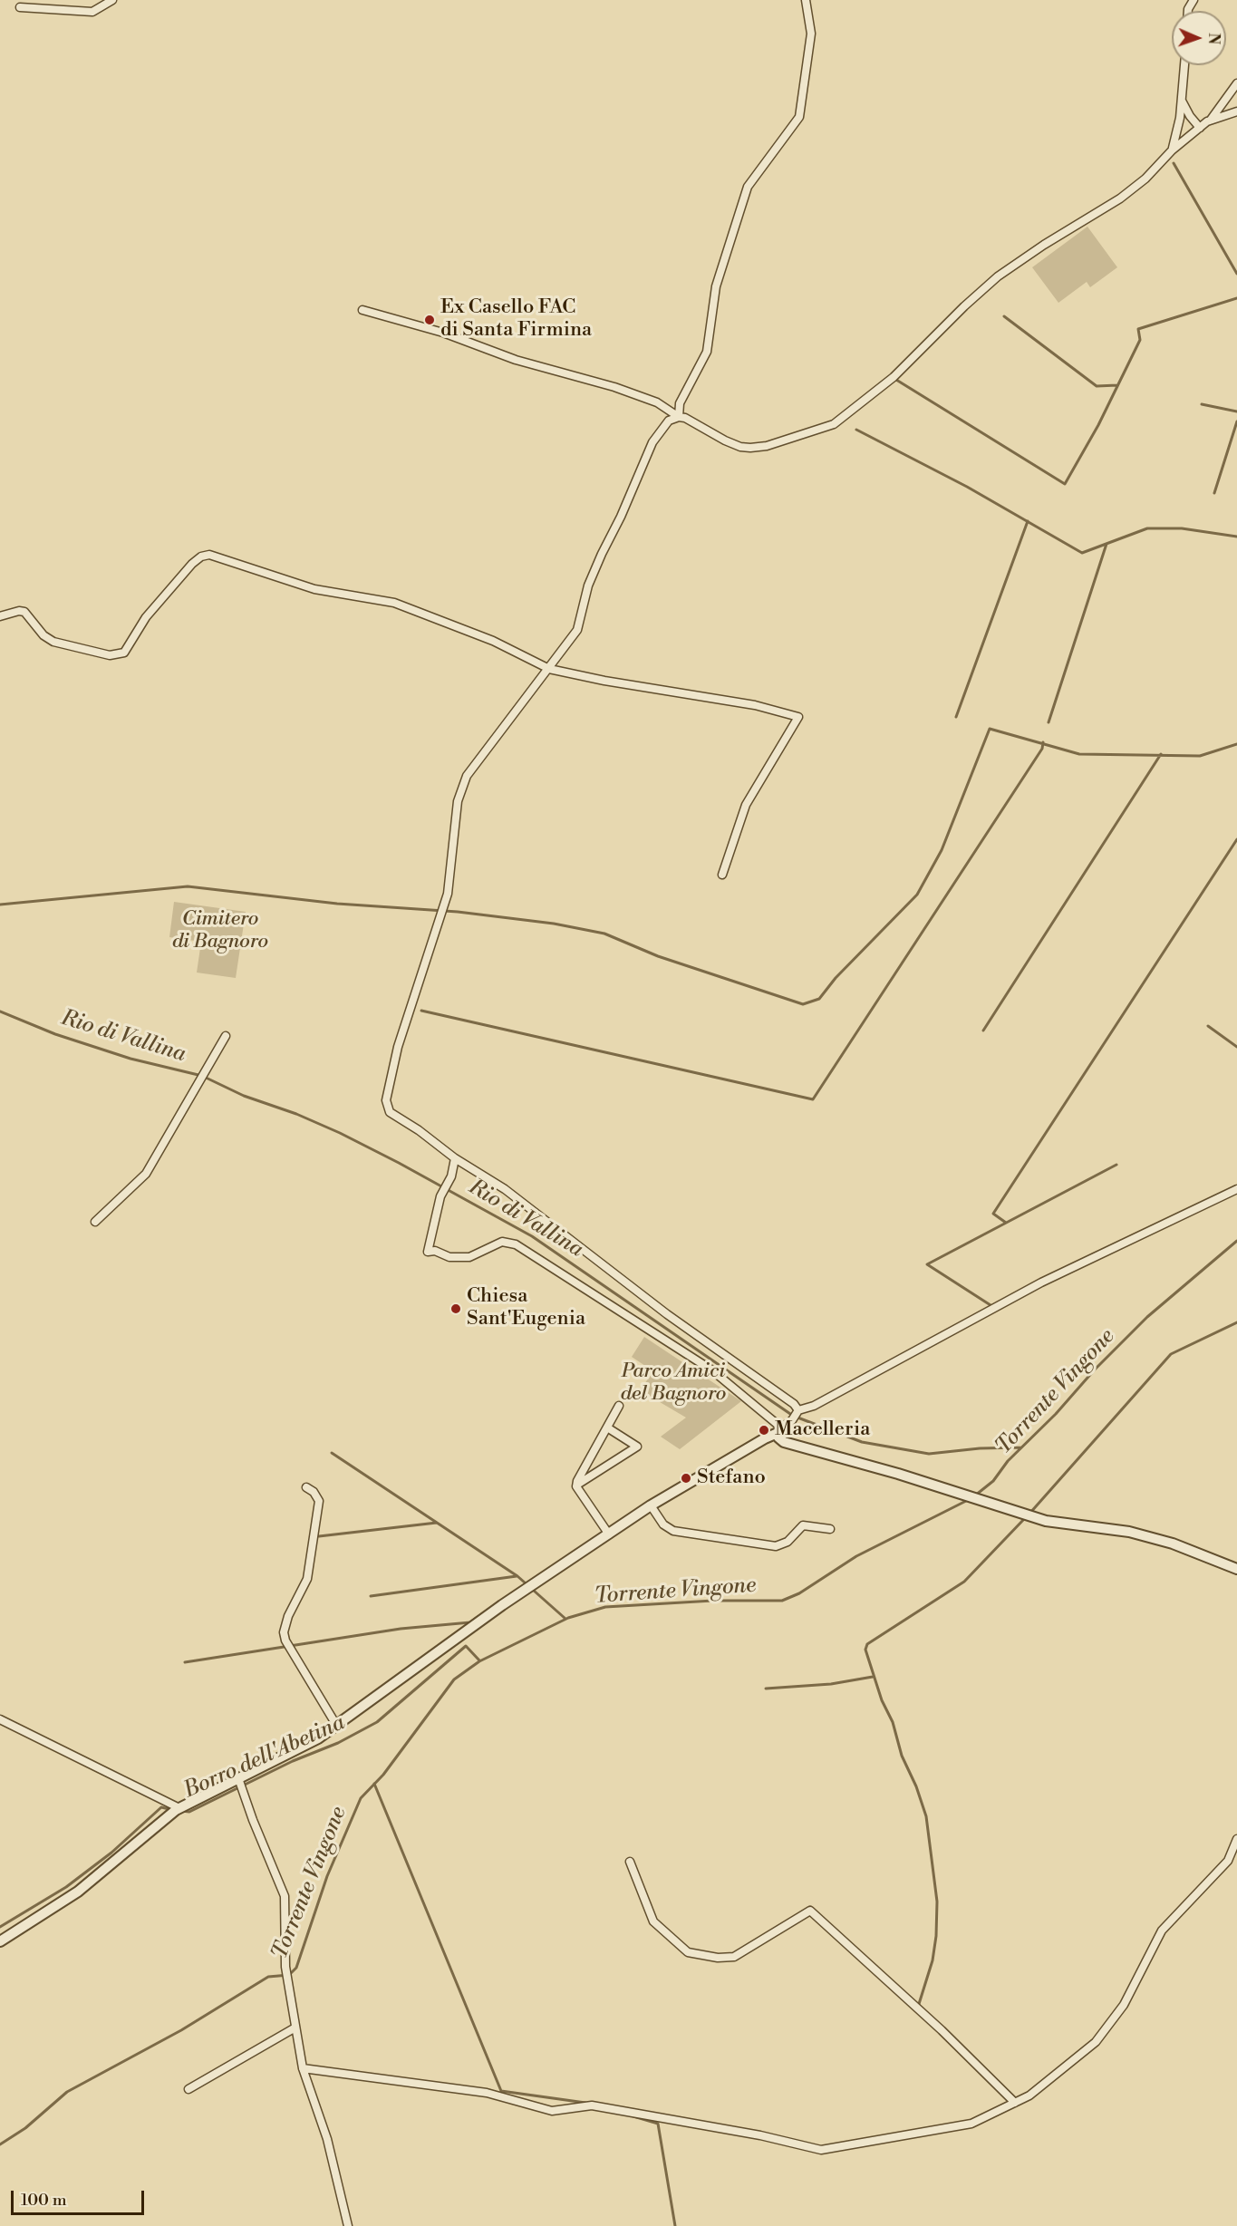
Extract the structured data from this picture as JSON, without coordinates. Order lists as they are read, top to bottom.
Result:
{
  "water": ["Rio di Vallina", "Torrente Vingone", "Borro dell'Abetina"],
  "parks": ["Cimitero di Bagnoro", "Parco Amici del Bagnoro"],
  "places": [
    "Ex Casello FAC di Santa Firmina",
    "Chiesa Sant'Eugenia",
    "Macelleria",
    "Stefano"
  ],
  "scale_bar": "100 m",
  "north": "right"
}
